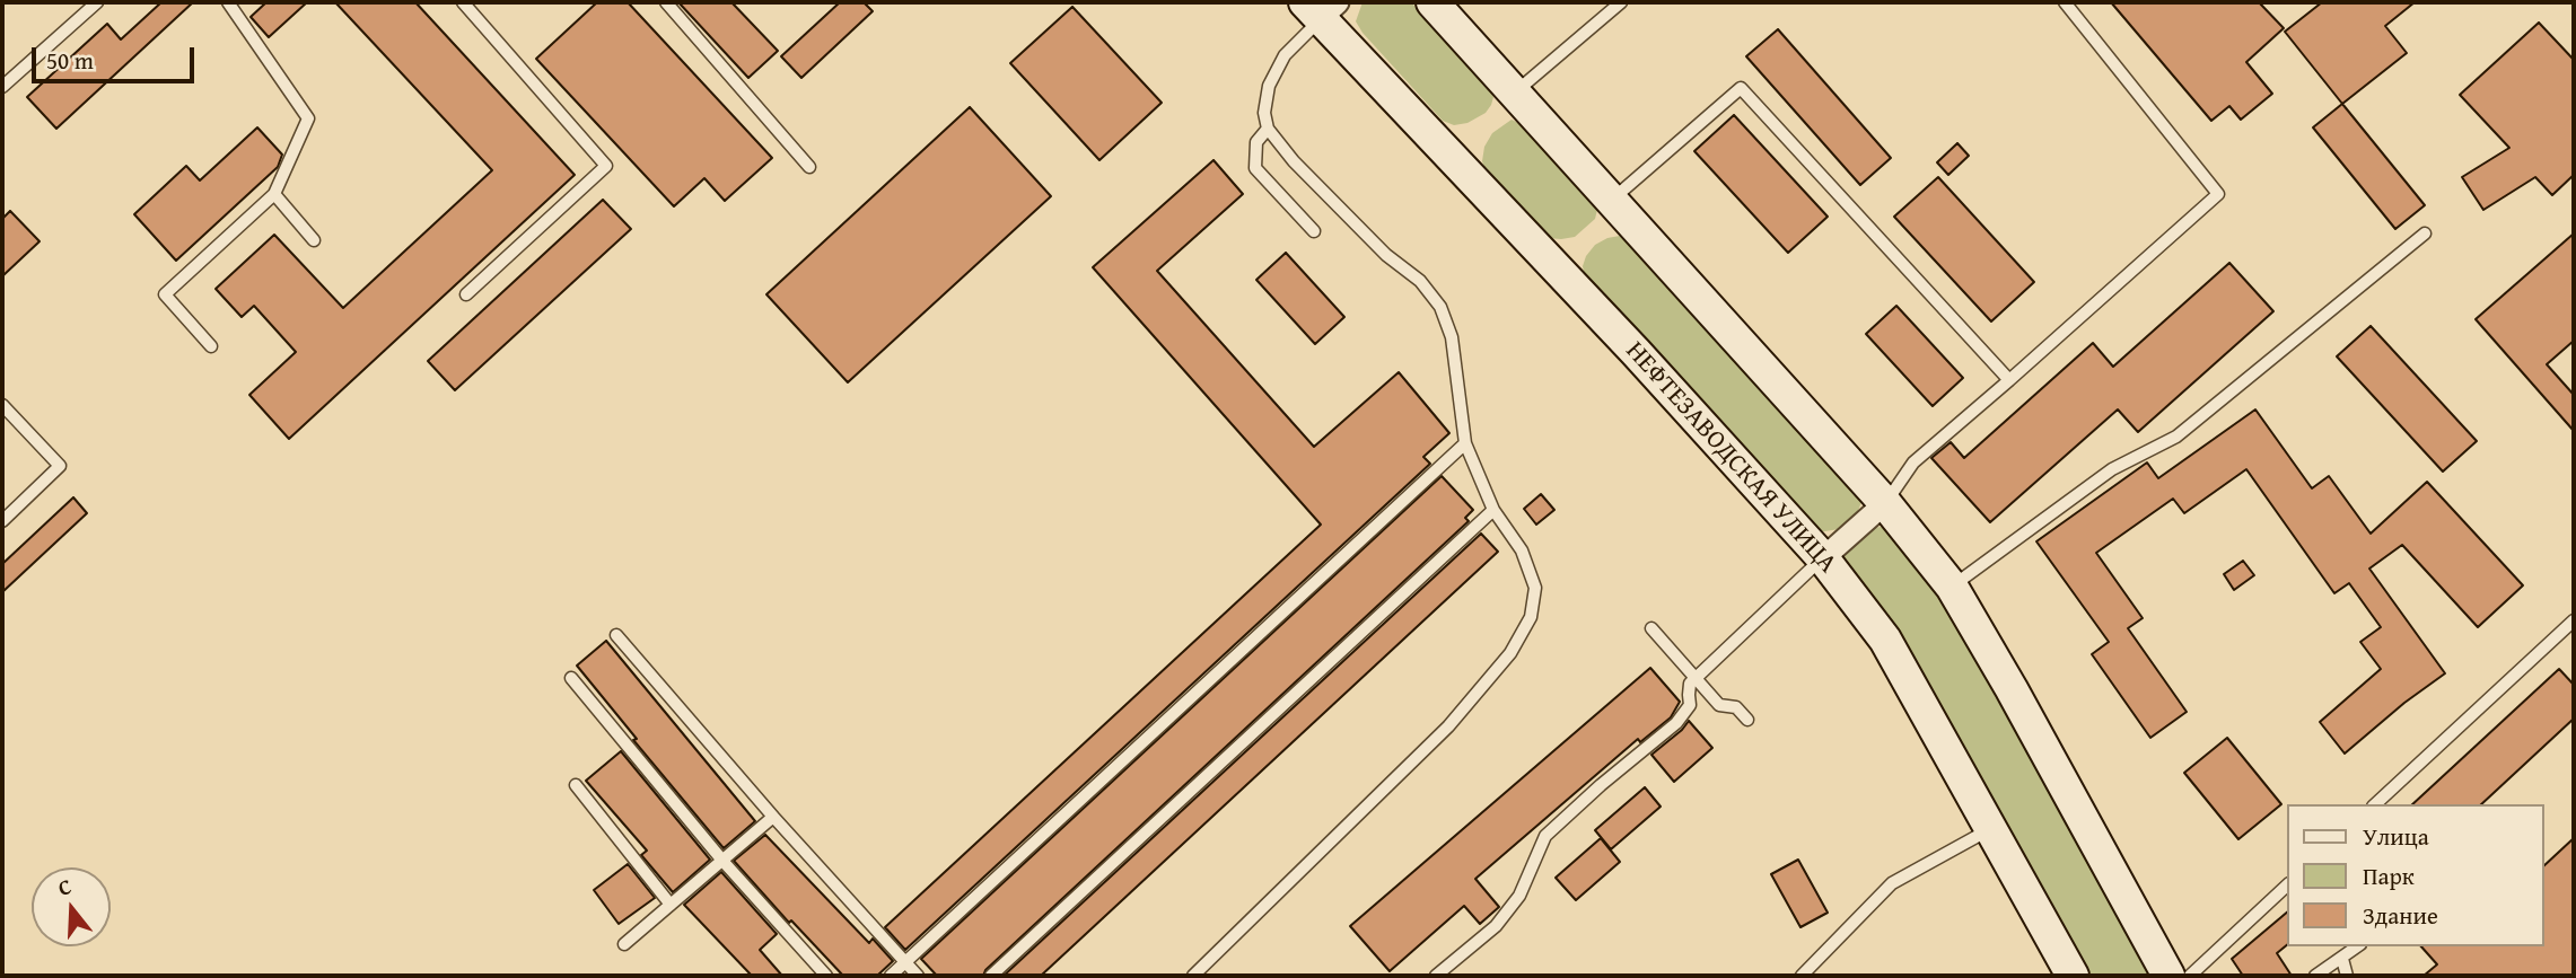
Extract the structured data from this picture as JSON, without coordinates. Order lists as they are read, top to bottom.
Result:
{
  "streets": {
    "main road": ["НЕФТЕЗАВОДСКАЯ УЛИЦА"]
  },
  "legend": ["Улица", "Парк", "Здание"],
  "scale_bar": "50 m",
  "north": "top"
}
